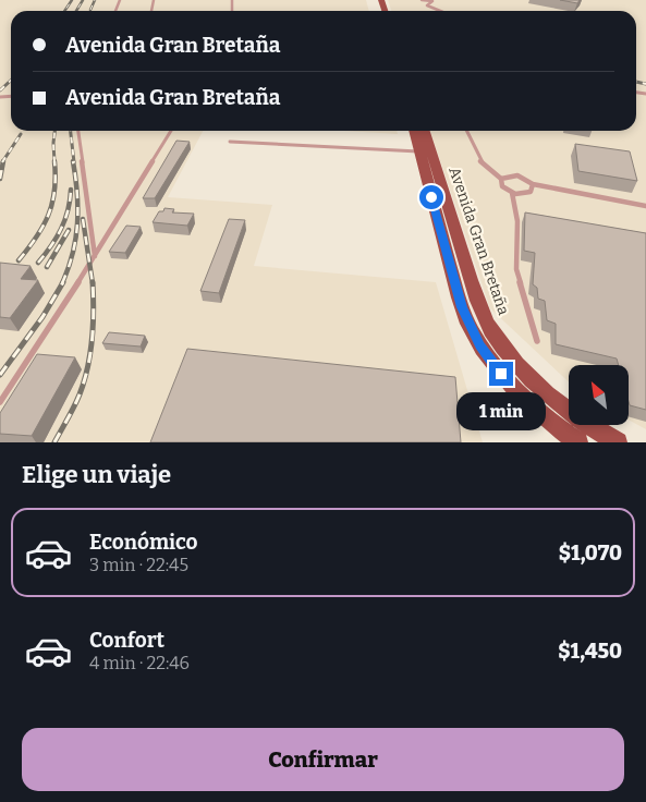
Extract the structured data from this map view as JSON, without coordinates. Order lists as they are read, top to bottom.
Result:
{
  "streets": {
    "main road": ["Avenida Gran Bretaña"]
  },
  "north": "top left",
  "page": {
    "banner": ["Avenida Gran Bretaña", "Avenida Gran Bretaña"],
    "bubble": "1 min",
    "heading": "Elige un viaje",
    "list": [
      {
        "name": "Económico",
        "note": "3 min · 22:45",
        "value": "$1,070"
      },
      {
        "name": "Confort",
        "note": "4 min · 22:46",
        "value": "$1,450"
      }
    ],
    "buttons": "Confirmar"
  }
}
